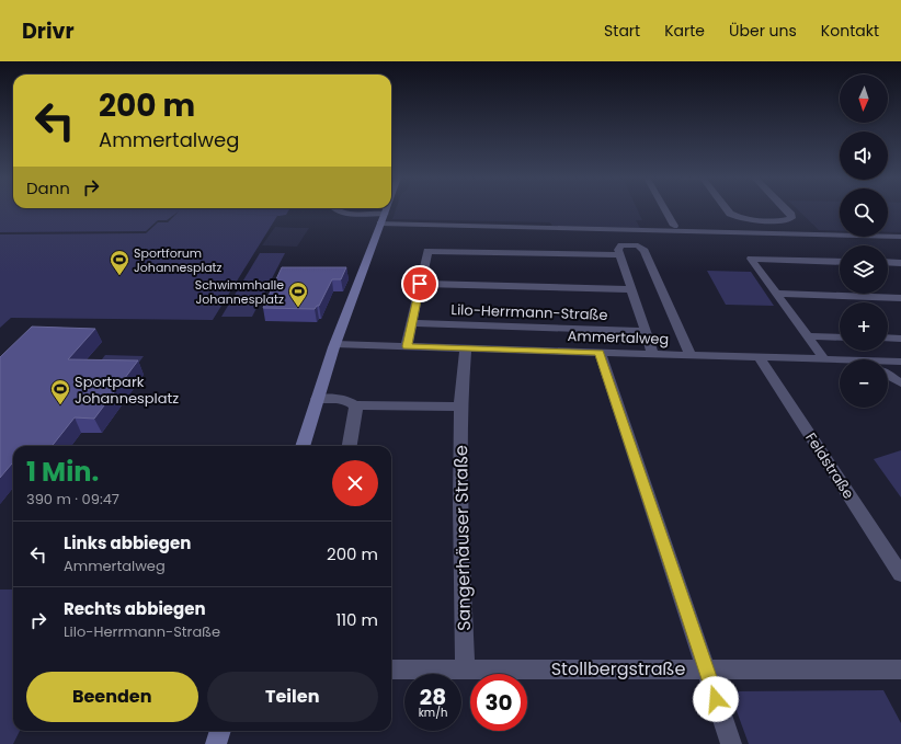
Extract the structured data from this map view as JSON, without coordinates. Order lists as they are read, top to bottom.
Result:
{
  "streets": {
    "street": [
      "Lilo-Herrmann-Straße",
      "Ammertalweg",
      "Feldstraße",
      "Sangerhäuser Straße",
      "Stollbergstraße"
    ]
  },
  "crossings": [
    ["Ammertalweg", "Feldstraße"],
    ["Ammertalweg", "Sangerhäuser Straße"],
    ["Sangerhäuser Straße", "Stollbergstraße"]
  ],
  "places": {
    "sports": ["Sportforum Johannesplatz", "Schwimmhalle Johannesplatz", "Sportpark Johannesplatz"]
  },
  "north": "bottom",
  "page": {
    "header": "Drivr",
    "nav": [
      "Start",
      "Karte",
      "Über uns",
      "Kontakt"
    ],
    "map_buttons": ["+", "−"],
    "turn": ["200 m", "Ammertalweg"],
    "then": "Dann",
    "heading": ["1 Min.", "390 m · 09:47"],
    "list": [
      {
        "name": "Links abbiegen",
        "note": "Ammertalweg",
        "value": "200 m"
      },
      {
        "name": "Rechts abbiegen",
        "note": "Lilo-Herrmann-Straße",
        "value": "110 m"
      }
    ],
    "buttons": ["Beenden", "Teilen"],
    "speed": "28 km/h",
    "limit": "30"
  }
}
